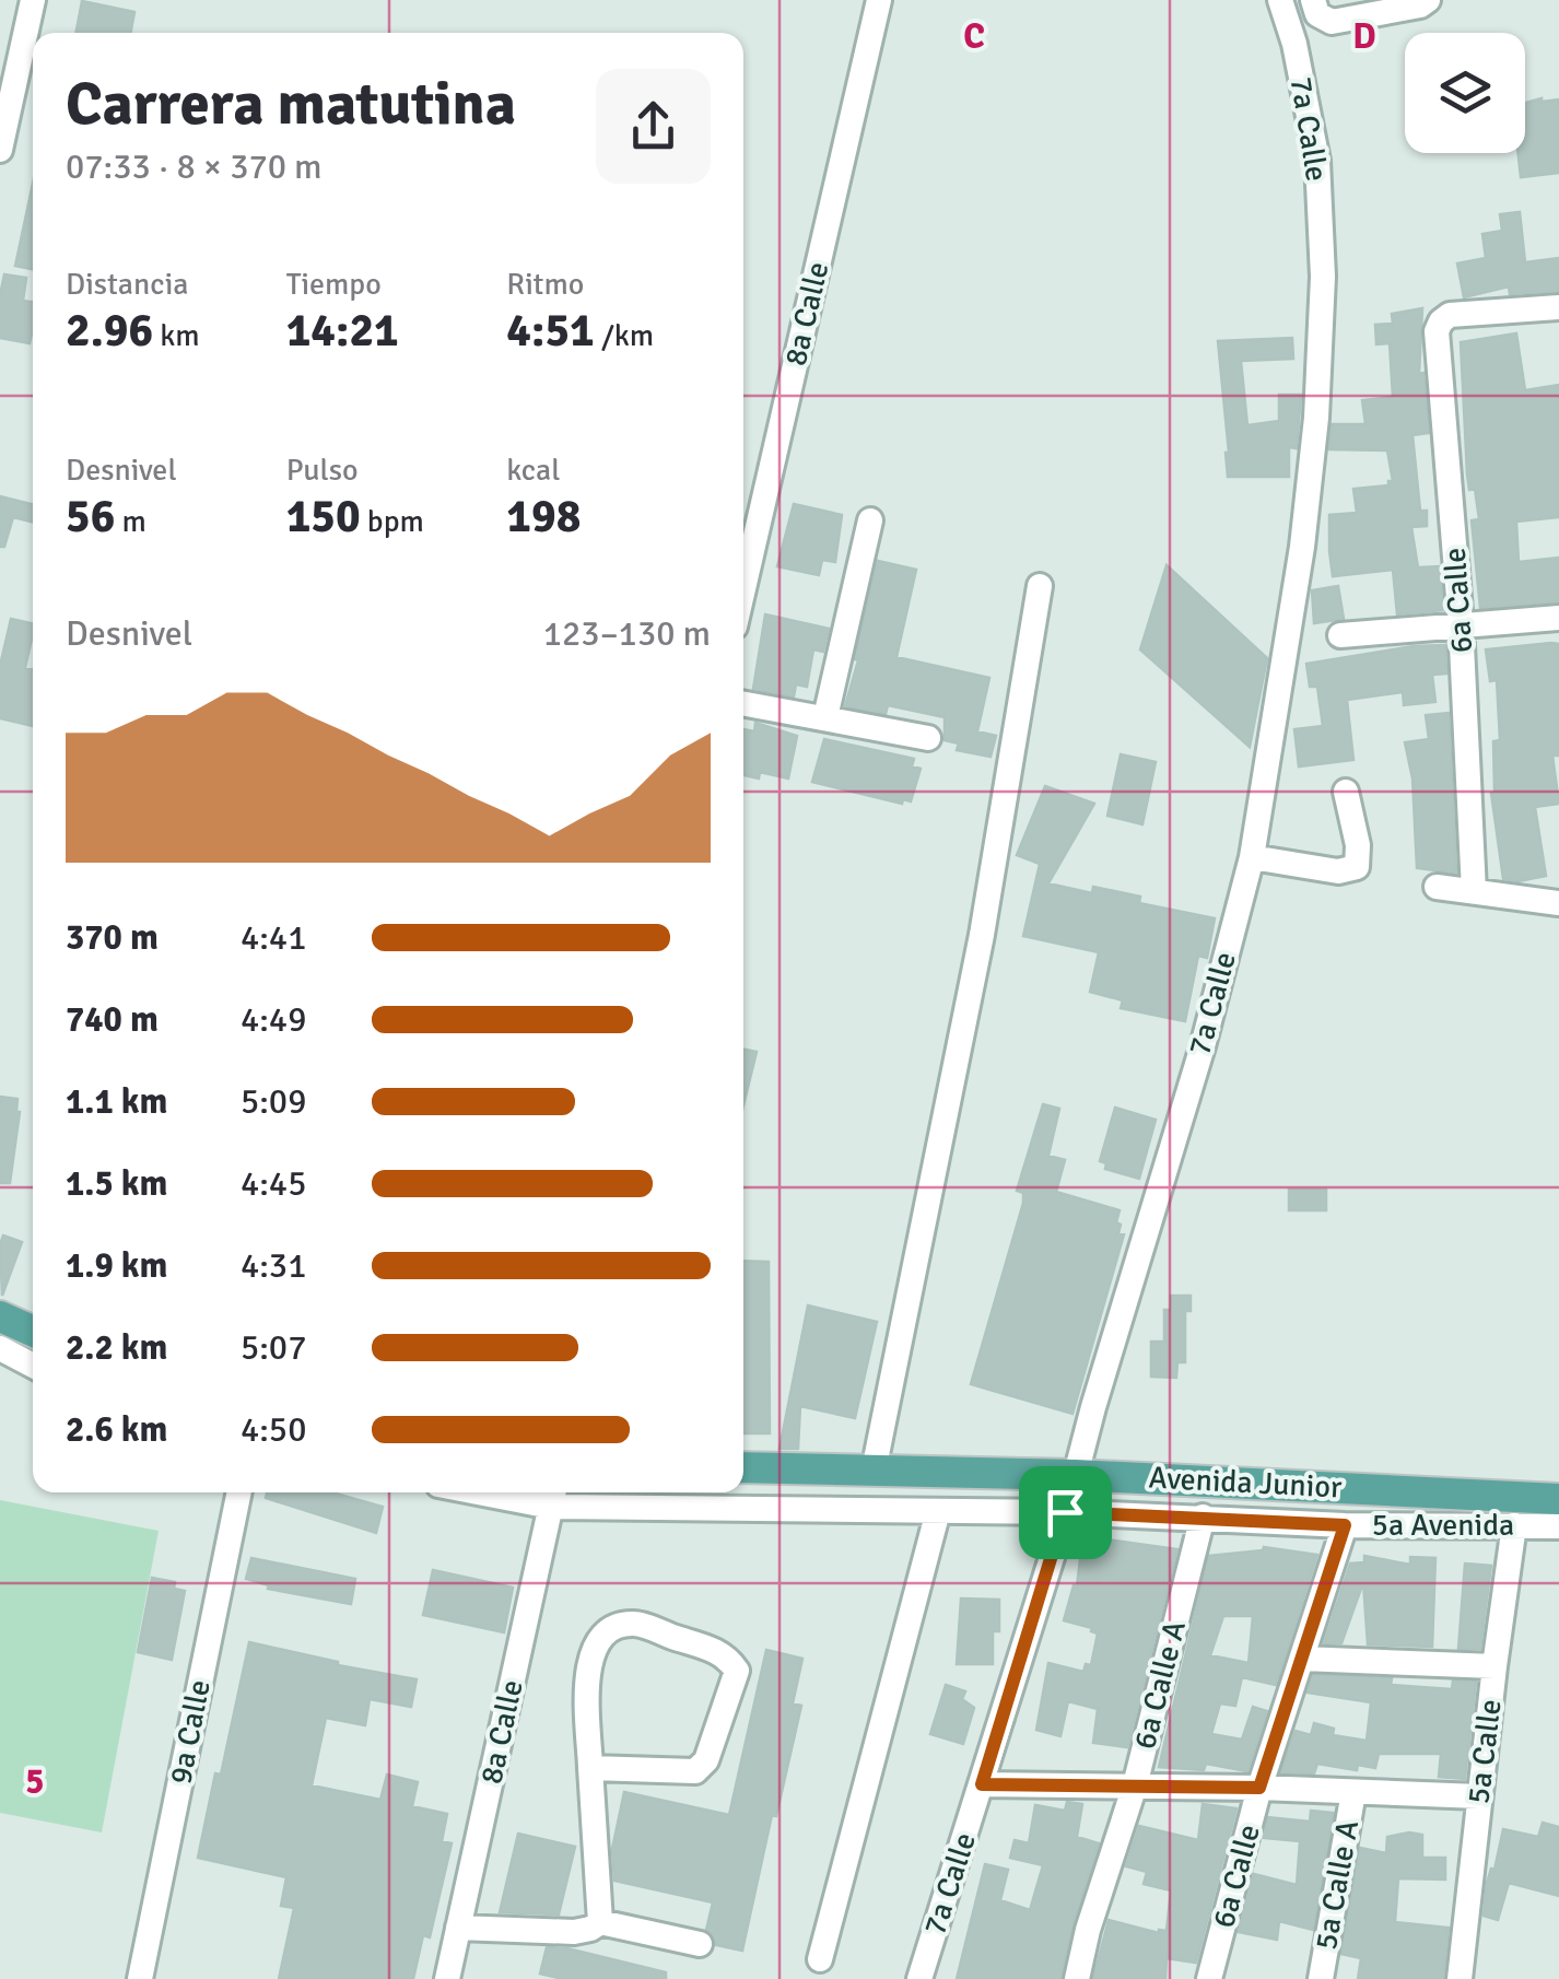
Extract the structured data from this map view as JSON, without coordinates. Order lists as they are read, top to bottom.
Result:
{
  "streets": {
    "main road": ["Avenida Junior"],
    "street": [
      "7a Calle",
      "8a Calle",
      "6a Calle",
      "5a Avenida",
      "6a Calle A",
      "9a Calle",
      "5a Calle",
      "5a Calle A"
    ]
  },
  "crossings": [
    ["7a Calle", "Avenida Junior"],
    ["7a Calle", "5a Avenida"],
    ["8a Calle", "5a Avenida"],
    ["6a Calle", "5a Avenida"],
    ["5a Avenida", "6a Calle A"],
    ["5a Avenida", "5a Calle"]
  ],
  "page": {
    "heading": ["Carrera matutina", "07:33 · 8 × 370 m"],
    "stats": [
      ["Distancia", "2.96 km"],
      ["Tiempo", "14:21"],
      ["Ritmo", "4:51 /km"],
      ["Desnivel", "56 m"],
      ["Pulso", "150 bpm"],
      ["kcal", "198"]
    ],
    "chart": ["Desnivel", "123–130 m"],
    "list": [
      {
        "name": "370 m",
        "note": "4:41"
      },
      {
        "name": "740 m",
        "note": "4:49"
      },
      {
        "name": "1.1 km",
        "note": "5:09"
      },
      {
        "name": "1.5 km",
        "note": "4:45"
      },
      {
        "name": "1.9 km",
        "note": "4:31"
      },
      {
        "name": "2.2 km",
        "note": "5:07"
      },
      {
        "name": "2.6 km",
        "note": "4:50"
      }
    ]
  },
  "grid": {
    "columns": ["C", "D"],
    "rows": ["5"]
  }
}
